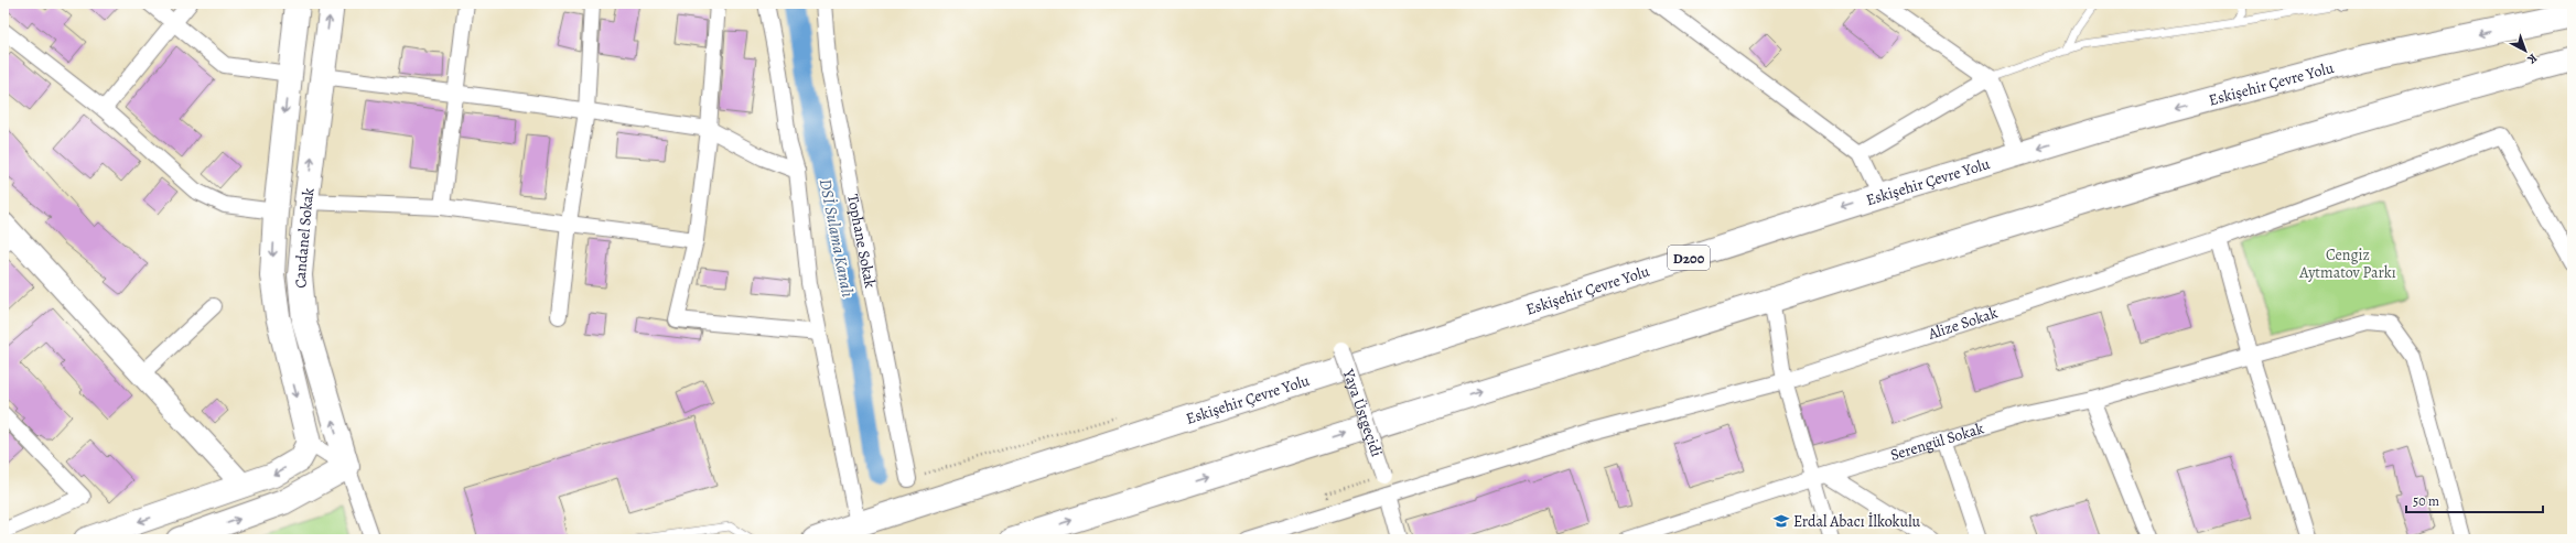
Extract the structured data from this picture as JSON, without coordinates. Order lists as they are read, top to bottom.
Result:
{
  "streets": {
    "main road": ["Eskişehir Çevre Yolu", "Candanel Sokak", "D200"],
    "street": [
      "Tophane Sokak",
      "Alize Sokak",
      "Yaya Üstgeçidi",
      "Serengül Sokak"
    ]
  },
  "water": ["DSİ Sulama Kanalı"],
  "parks": ["Cengiz Aytmatov Parkı"],
  "places": {
    "school or university": ["Erdal Abacı İlkokulu"]
  },
  "scale_bar": "50 m",
  "north": "bottom right"
}
